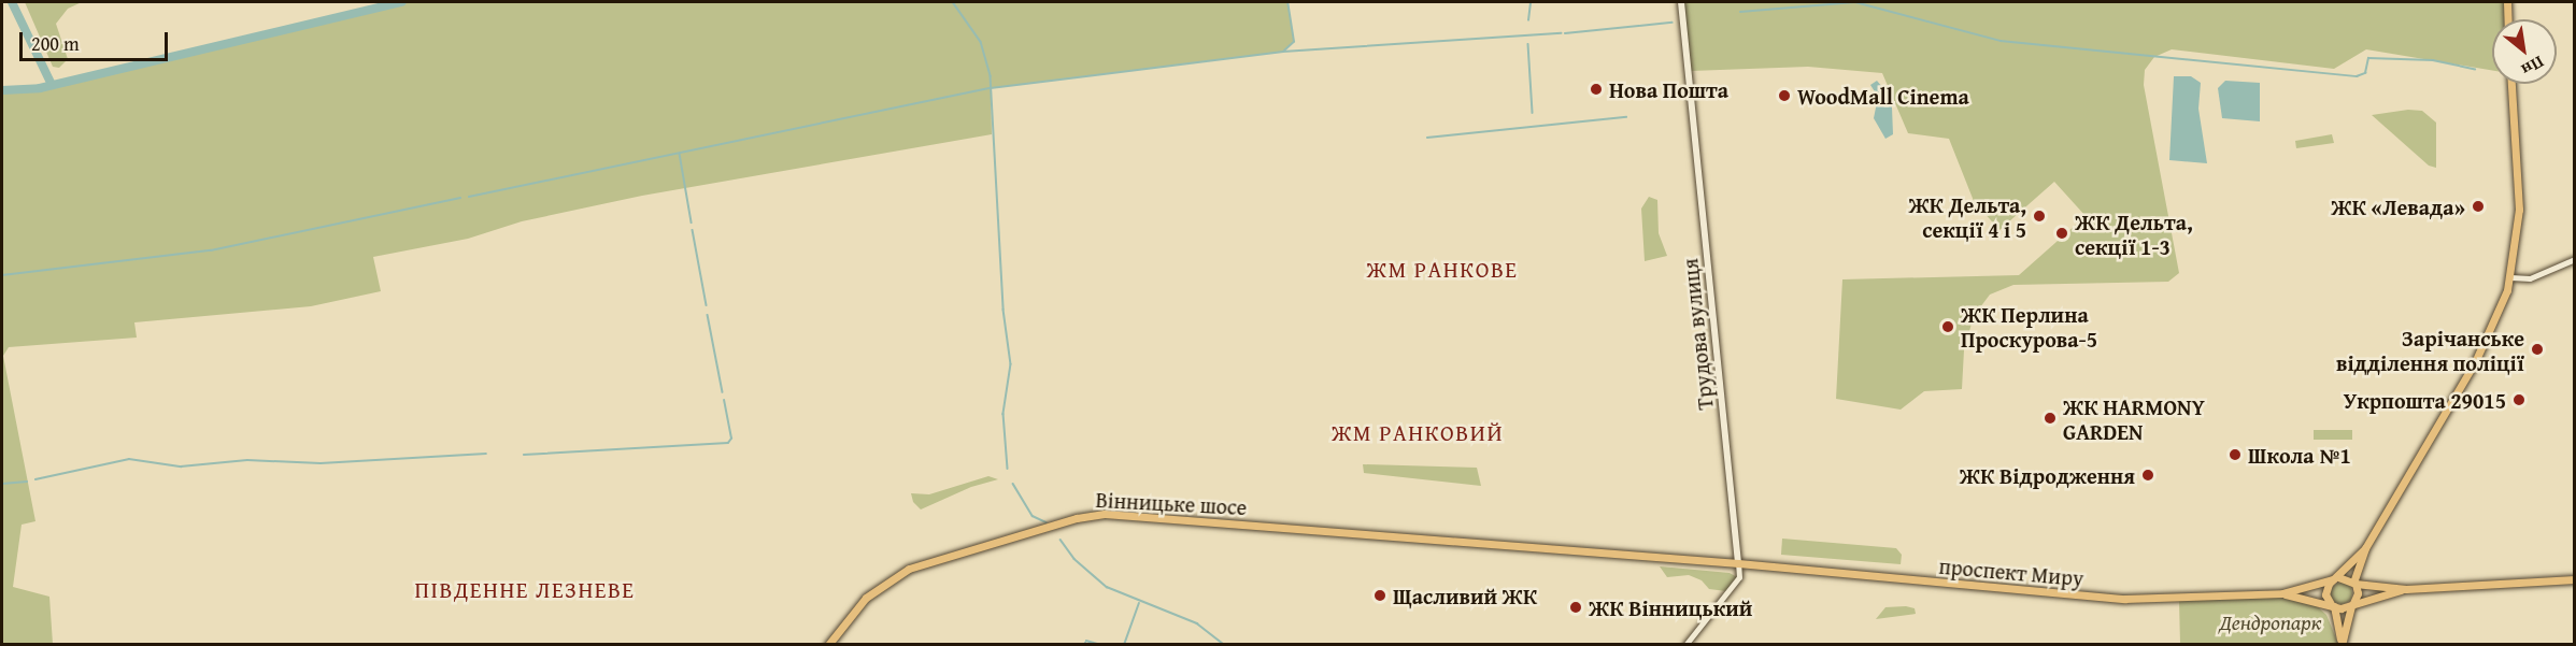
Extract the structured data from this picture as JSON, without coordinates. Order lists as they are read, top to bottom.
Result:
{
  "streets": {
    "main road": ["Трудова вулиця", "Вінницьке шосе", "проспект Миру"]
  },
  "crossings": [
    ["Трудова вулиця", "Вінницьке шосе"],
    ["Трудова вулиця", "проспект Миру"],
    ["Вінницьке шосе", "проспект Миру"]
  ],
  "districts": ["ЖМ РАНКОВЕ", "ЖМ РАНКОВИЙ", "ПІВДЕННЕ ЛЕЗНЕВЕ"],
  "parks": ["Дендропарк"],
  "places": [
    "Нова Пошта",
    "WoodMall Cinema",
    "ЖК «Левада»",
    "ЖК Дельта, секції 4 і 5",
    "ЖК Дельта, секції 1-3",
    "ЖК Перлина Проскурова-5",
    "Зарічанське відділення поліції",
    "Укрпошта 29015",
    "ЖК HARMONY GARDEN",
    "Школа №1",
    "ЖК Відродження",
    "Щасливий ЖК",
    "ЖК Вінницький"
  ],
  "scale_bar": "200 m",
  "north": "bottom right"
}
